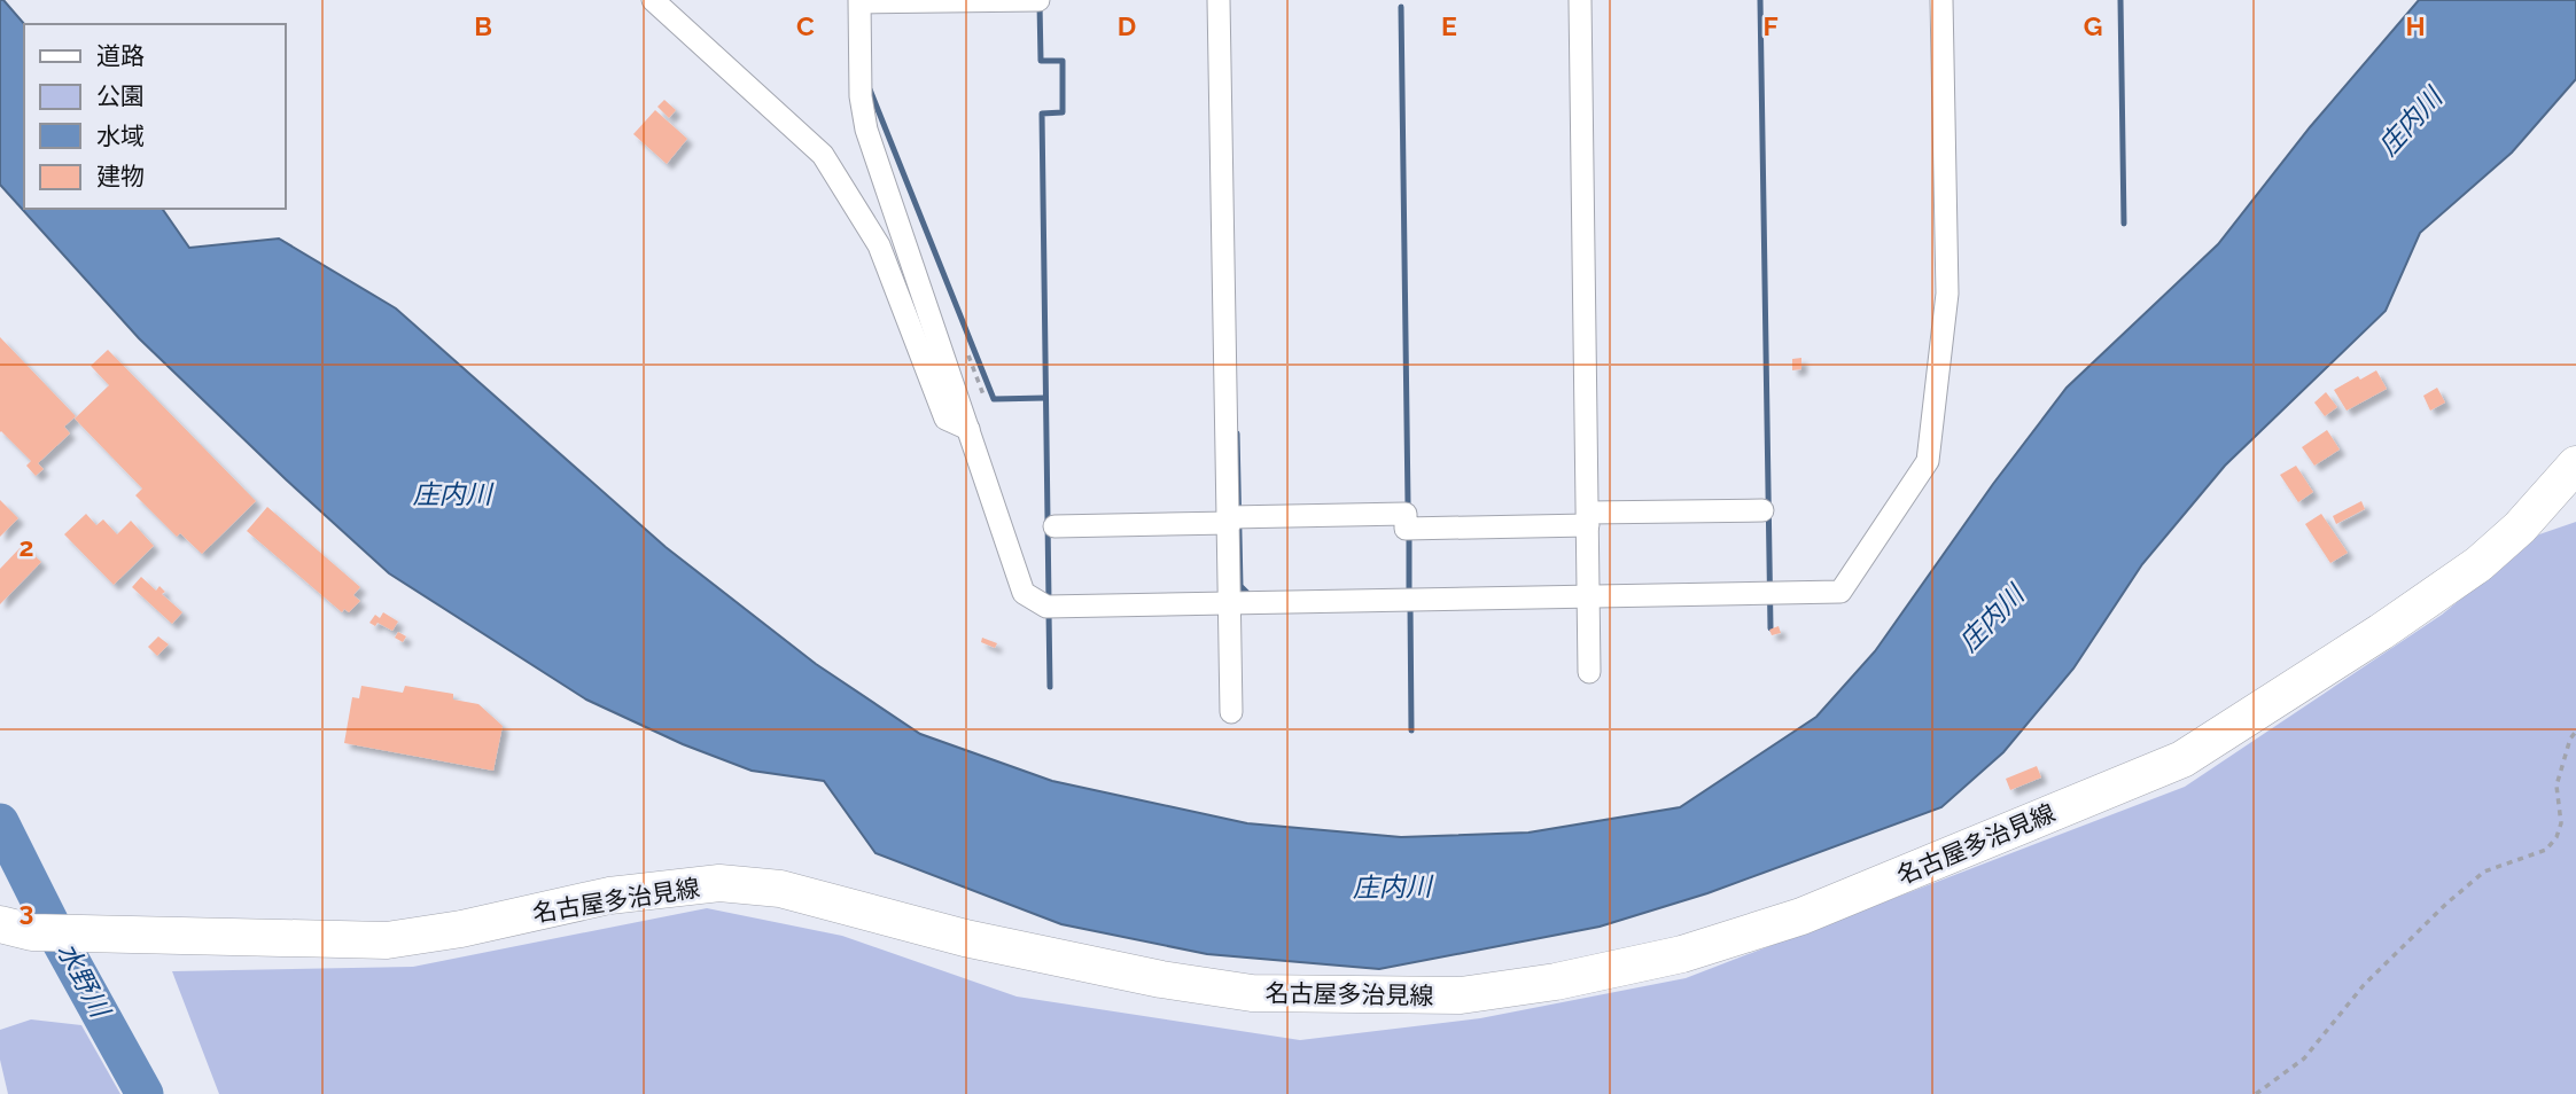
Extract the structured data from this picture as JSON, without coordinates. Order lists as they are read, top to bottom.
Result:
{
  "streets": {
    "main road": ["名古屋多治見線"]
  },
  "water": ["庄内川", "水野川"],
  "legend": [
    "道路",
    "公園",
    "水域",
    "建物"
  ],
  "grid": {
    "columns": [
      "B",
      "C",
      "D",
      "E",
      "F",
      "G",
      "H"
    ],
    "rows": ["2", "3"]
  }
}
